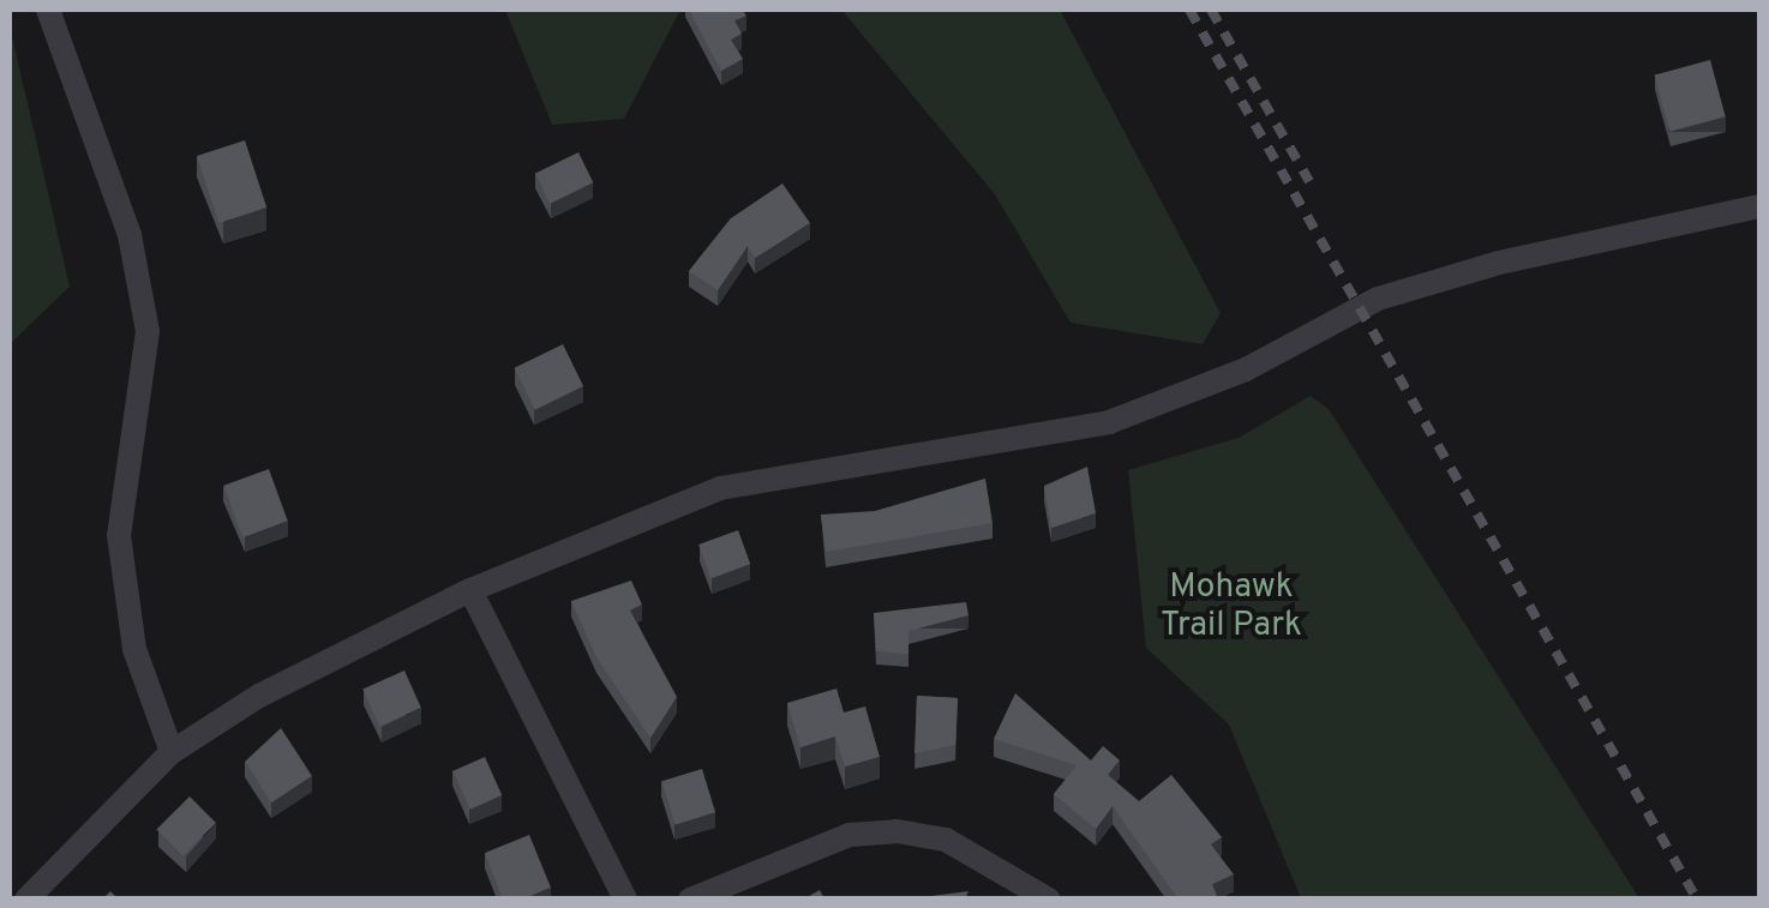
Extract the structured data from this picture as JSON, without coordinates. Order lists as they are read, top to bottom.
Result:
{
  "parks": ["Mohawk Trail Park"]
}
